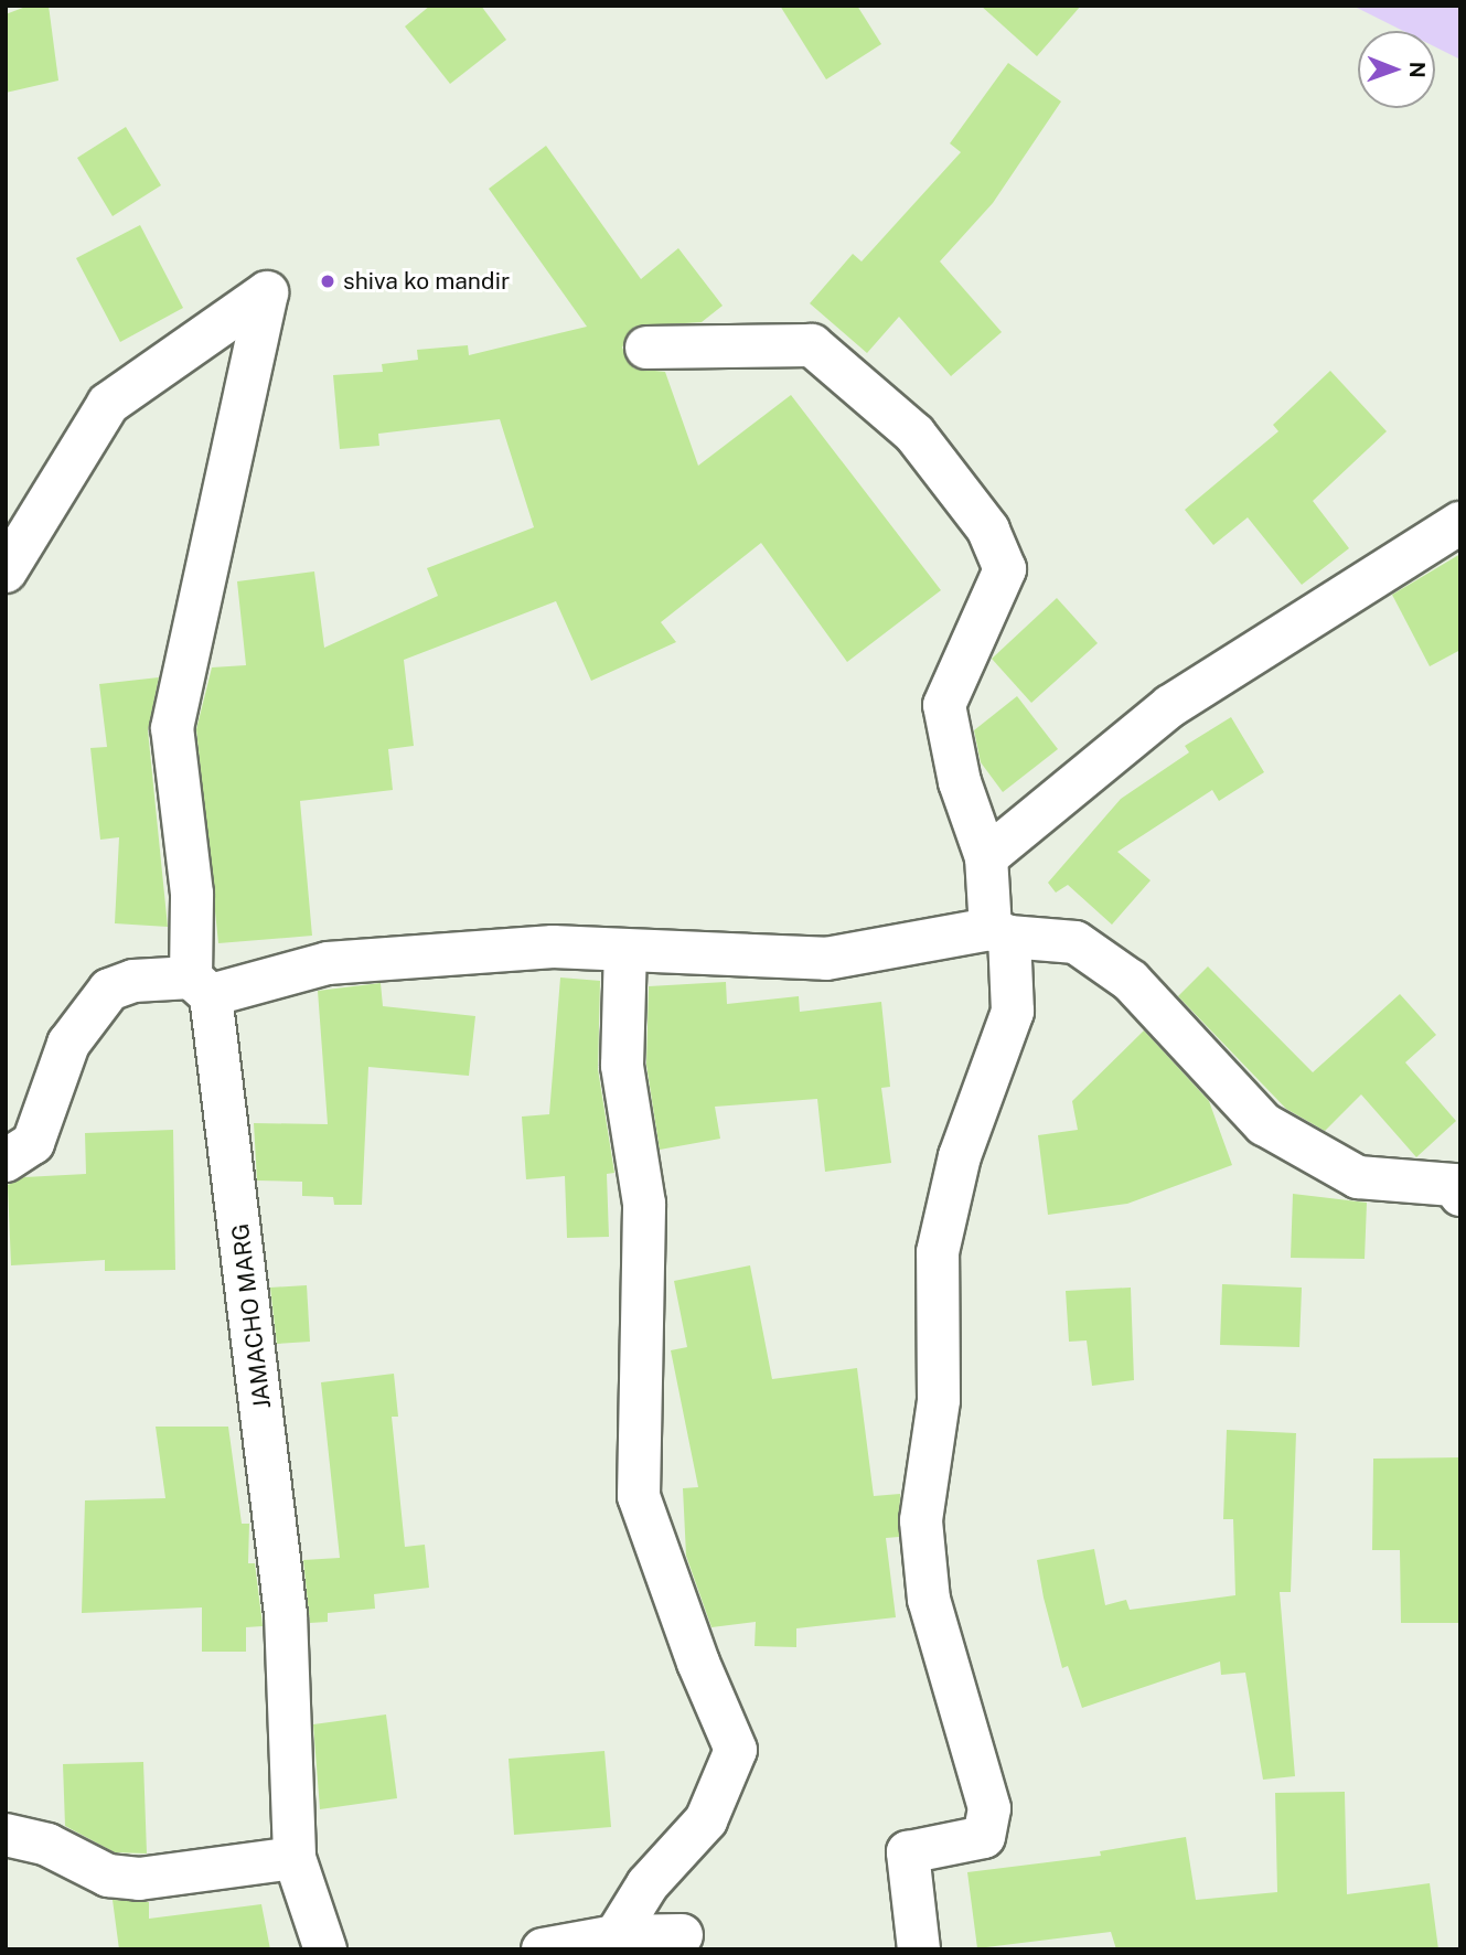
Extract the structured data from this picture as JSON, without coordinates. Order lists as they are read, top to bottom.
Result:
{
  "streets": {
    "street": ["JAMACHO MARG"]
  },
  "places": ["shiva ko mandir"],
  "north": "right"
}
